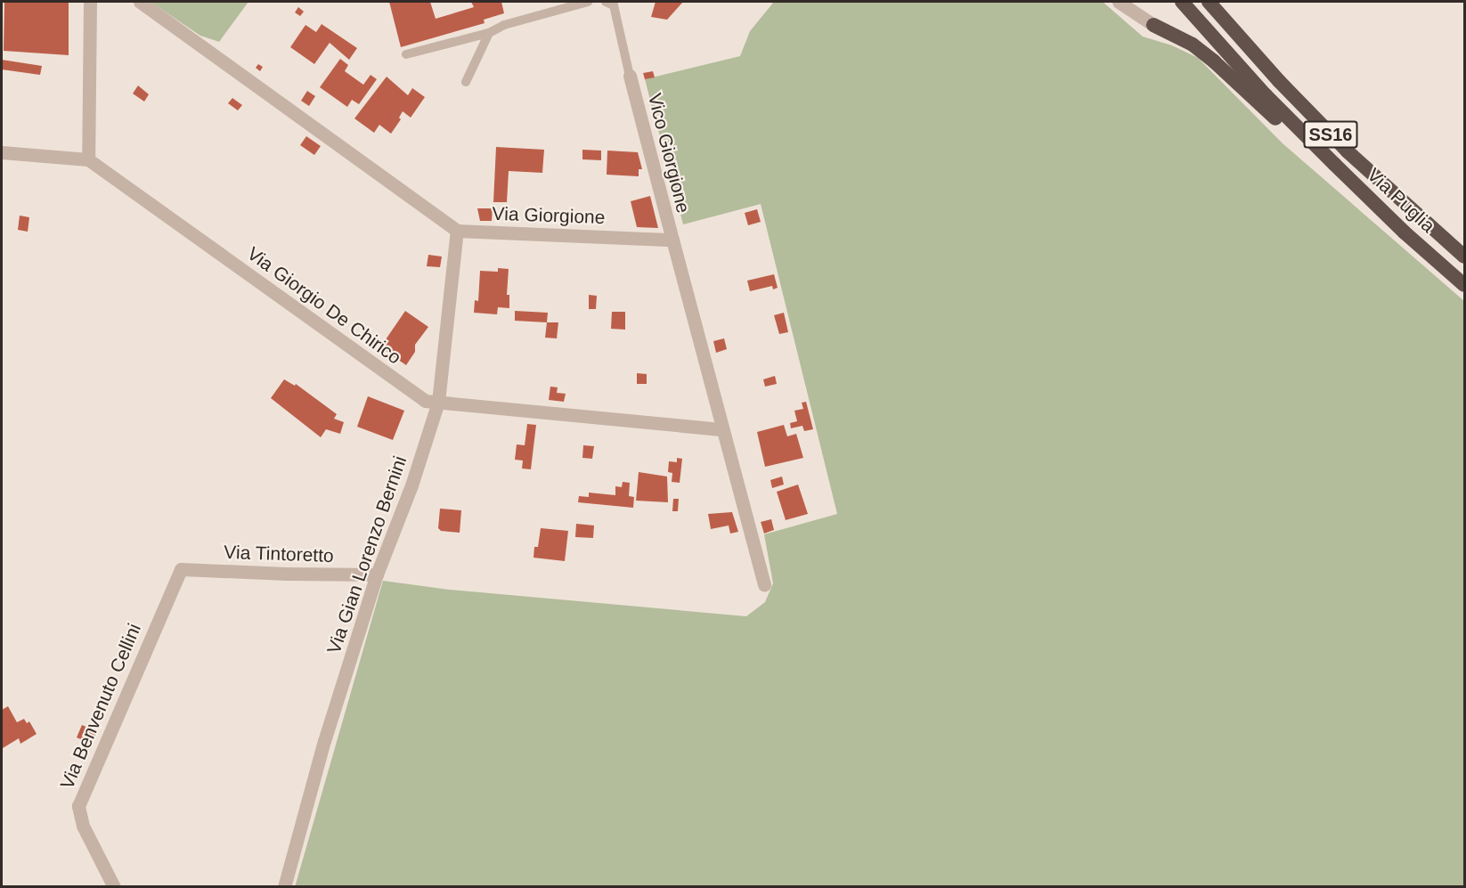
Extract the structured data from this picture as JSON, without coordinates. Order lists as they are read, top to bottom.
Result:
{
  "streets": {
    "highway": ["SS16", "Via Puglia"],
    "street": [
      "Vico Giorgione",
      "Via Giorgione",
      "Via Giorgio De Chirico",
      "Via Tintoretto",
      "Via Gian Lorenzo Bernini",
      "Via Benvenuto Cellini"
    ]
  },
  "crossings": [
    ["Vico Giorgione", "Via Giorgione"],
    ["Via Giorgione", "Via Gian Lorenzo Bernini"],
    ["Via Giorgio De Chirico", "Via Gian Lorenzo Bernini"],
    ["Via Tintoretto", "Via Gian Lorenzo Bernini"],
    ["Via Tintoretto", "Via Benvenuto Cellini"]
  ]
}
